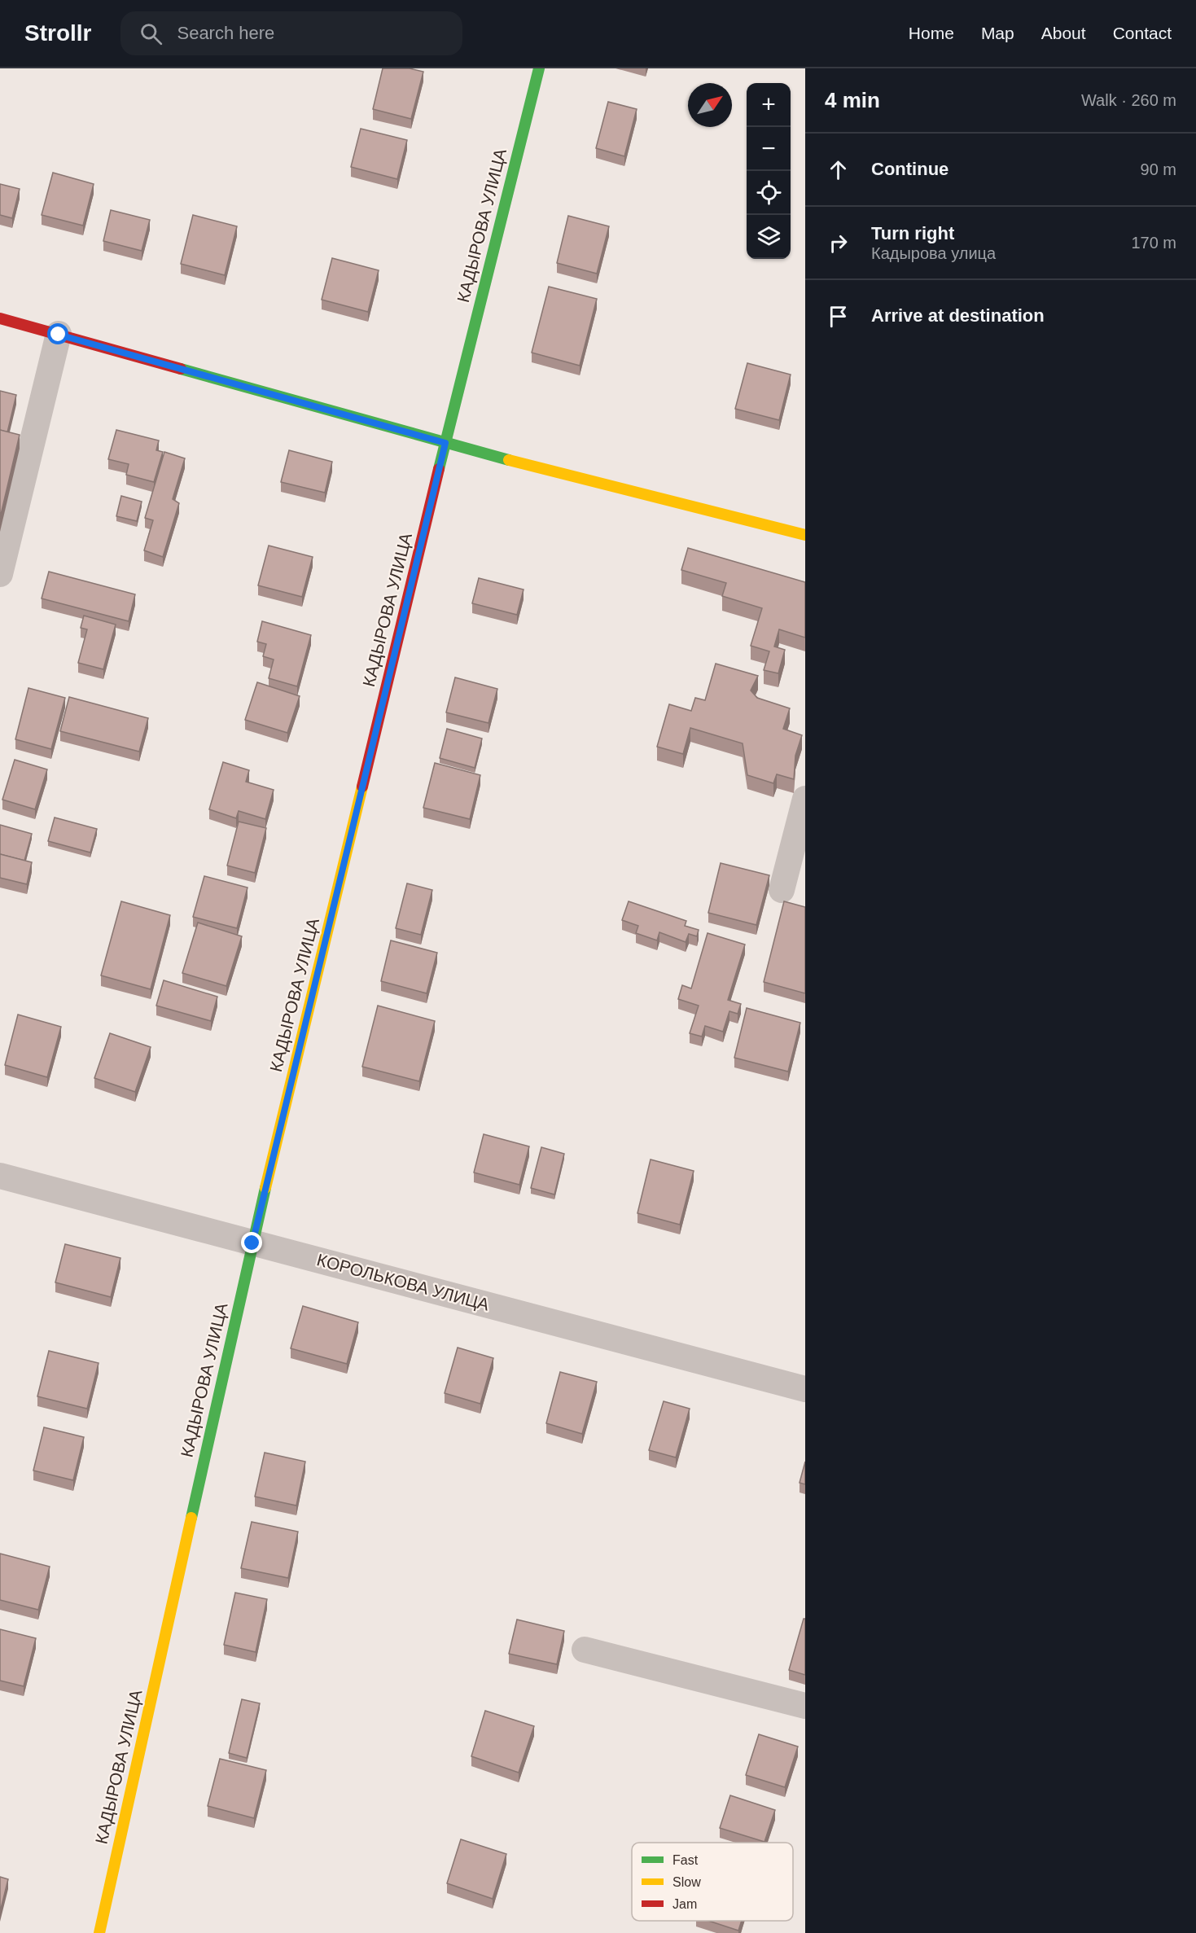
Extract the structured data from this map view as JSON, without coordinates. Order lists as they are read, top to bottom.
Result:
{
  "streets": {
    "street": ["КАДЫРОВА УЛИЦА", "КОРОЛЬКОВА УЛИЦА"]
  },
  "crossings": [
    ["КАДЫРОВА УЛИЦА", "КОРОЛЬКОВА УЛИЦА"]
  ],
  "legend": ["Fast", "Slow", "Jam"],
  "north": "top right",
  "page": {
    "header": "Strollr",
    "search": "Search here",
    "nav": [
      "Home",
      "Map",
      "About",
      "Contact"
    ],
    "heading": ["4 min", "Walk · 260 m"],
    "map_buttons": ["+", "−"],
    "list": [
      ["Continue", "90 m"],
      ["Turn right", "Кадырова улица", "170 m"],
      "Arrive at destination"
    ]
  }
}
